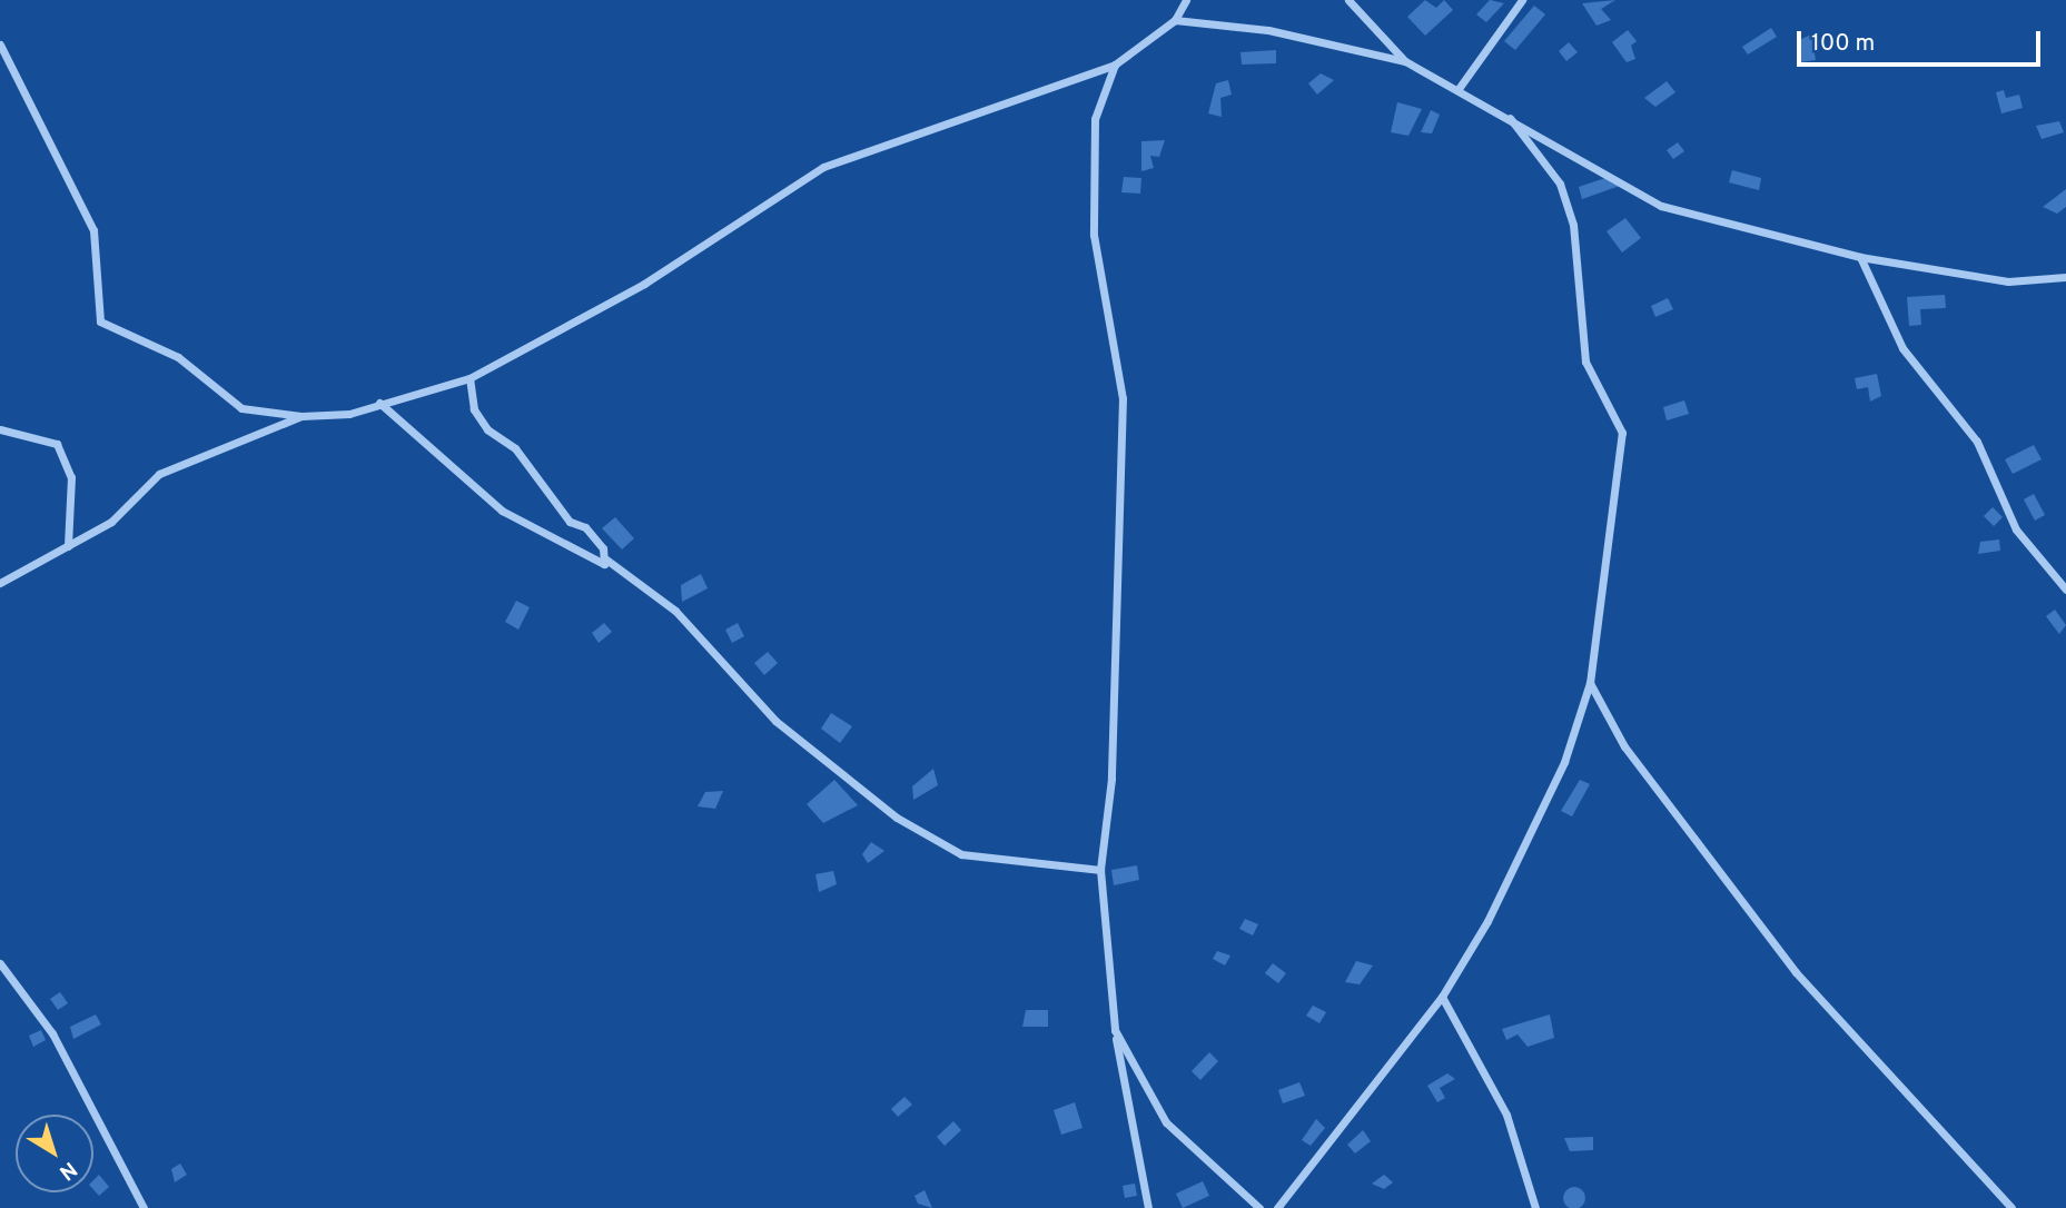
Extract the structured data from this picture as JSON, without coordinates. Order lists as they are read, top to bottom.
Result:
{
  "scale_bar": "100 m",
  "north": "bottom right"
}
